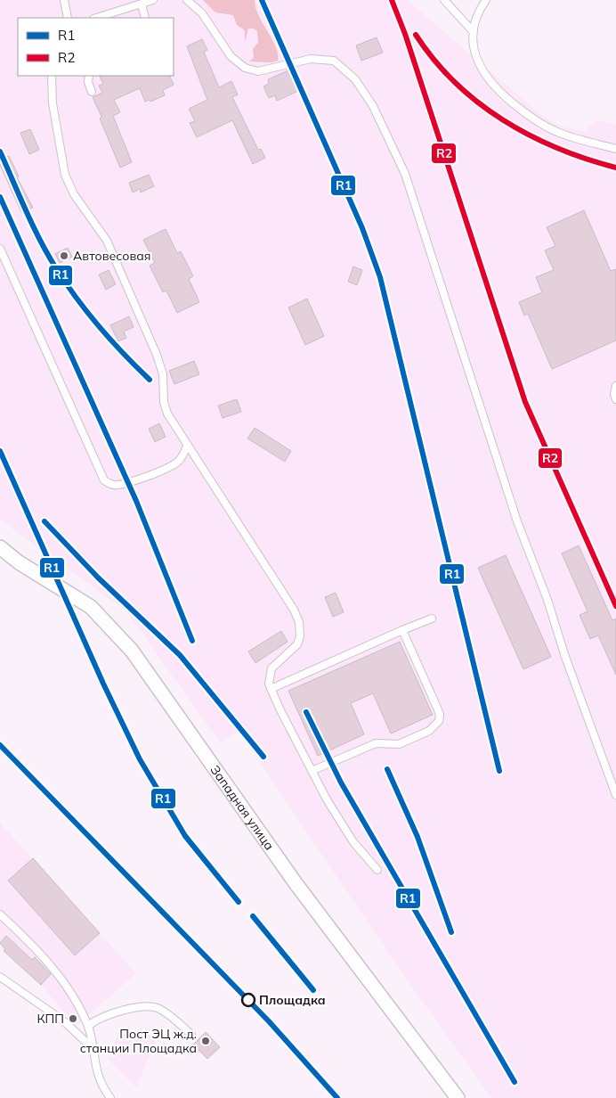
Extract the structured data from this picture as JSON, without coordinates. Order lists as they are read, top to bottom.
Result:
{
  "streets": {
    "street": ["Западная улица"]
  },
  "places": [
    "Автовесовая",
    "Площадка",
    "КПП",
    "Пост ЭЦ ж.д. станции Площадка"
  ],
  "lines": ["transit line R1", "transit line R2"],
  "legend": ["R1", "R2"]
}
